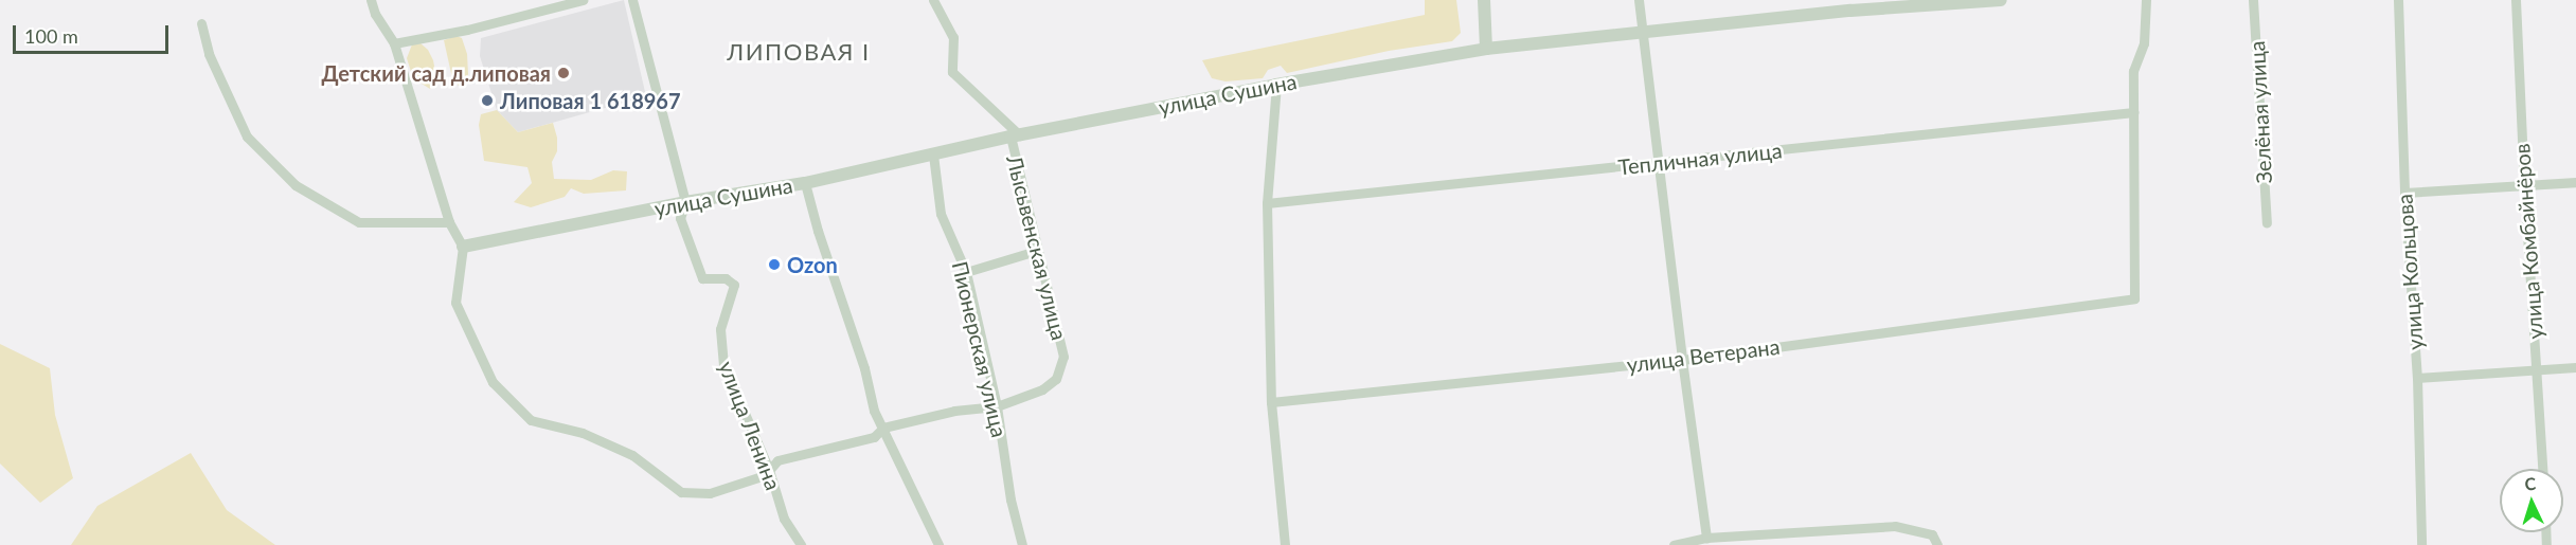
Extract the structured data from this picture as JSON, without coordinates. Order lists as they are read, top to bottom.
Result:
{
  "streets": {
    "street": [
      "улица Сушина",
      "Зелёная улица",
      "Тепличная улица",
      "улица Комбайнёров",
      "Лысьвенская улица",
      "улица Кольцова",
      "Пионерская улица",
      "улица Ветерана",
      "улица Ленина"
    ]
  },
  "crossings": [
    ["улица Сушина", "Лысьвенская улица"],
    ["улица Сушина", "Пионерская улица"],
    ["улица Сушина", "улица Ленина"],
    ["Тепличная улица", "улица Ветерана"],
    ["Лысьвенская улица", "Пионерская улица"]
  ],
  "districts": ["ЛИПОВАЯ I"],
  "places": ["Детский сад д.липовая", "Липовая 1 618967", "Ozon"],
  "scale_bar": "100 m",
  "north": "top"
}
